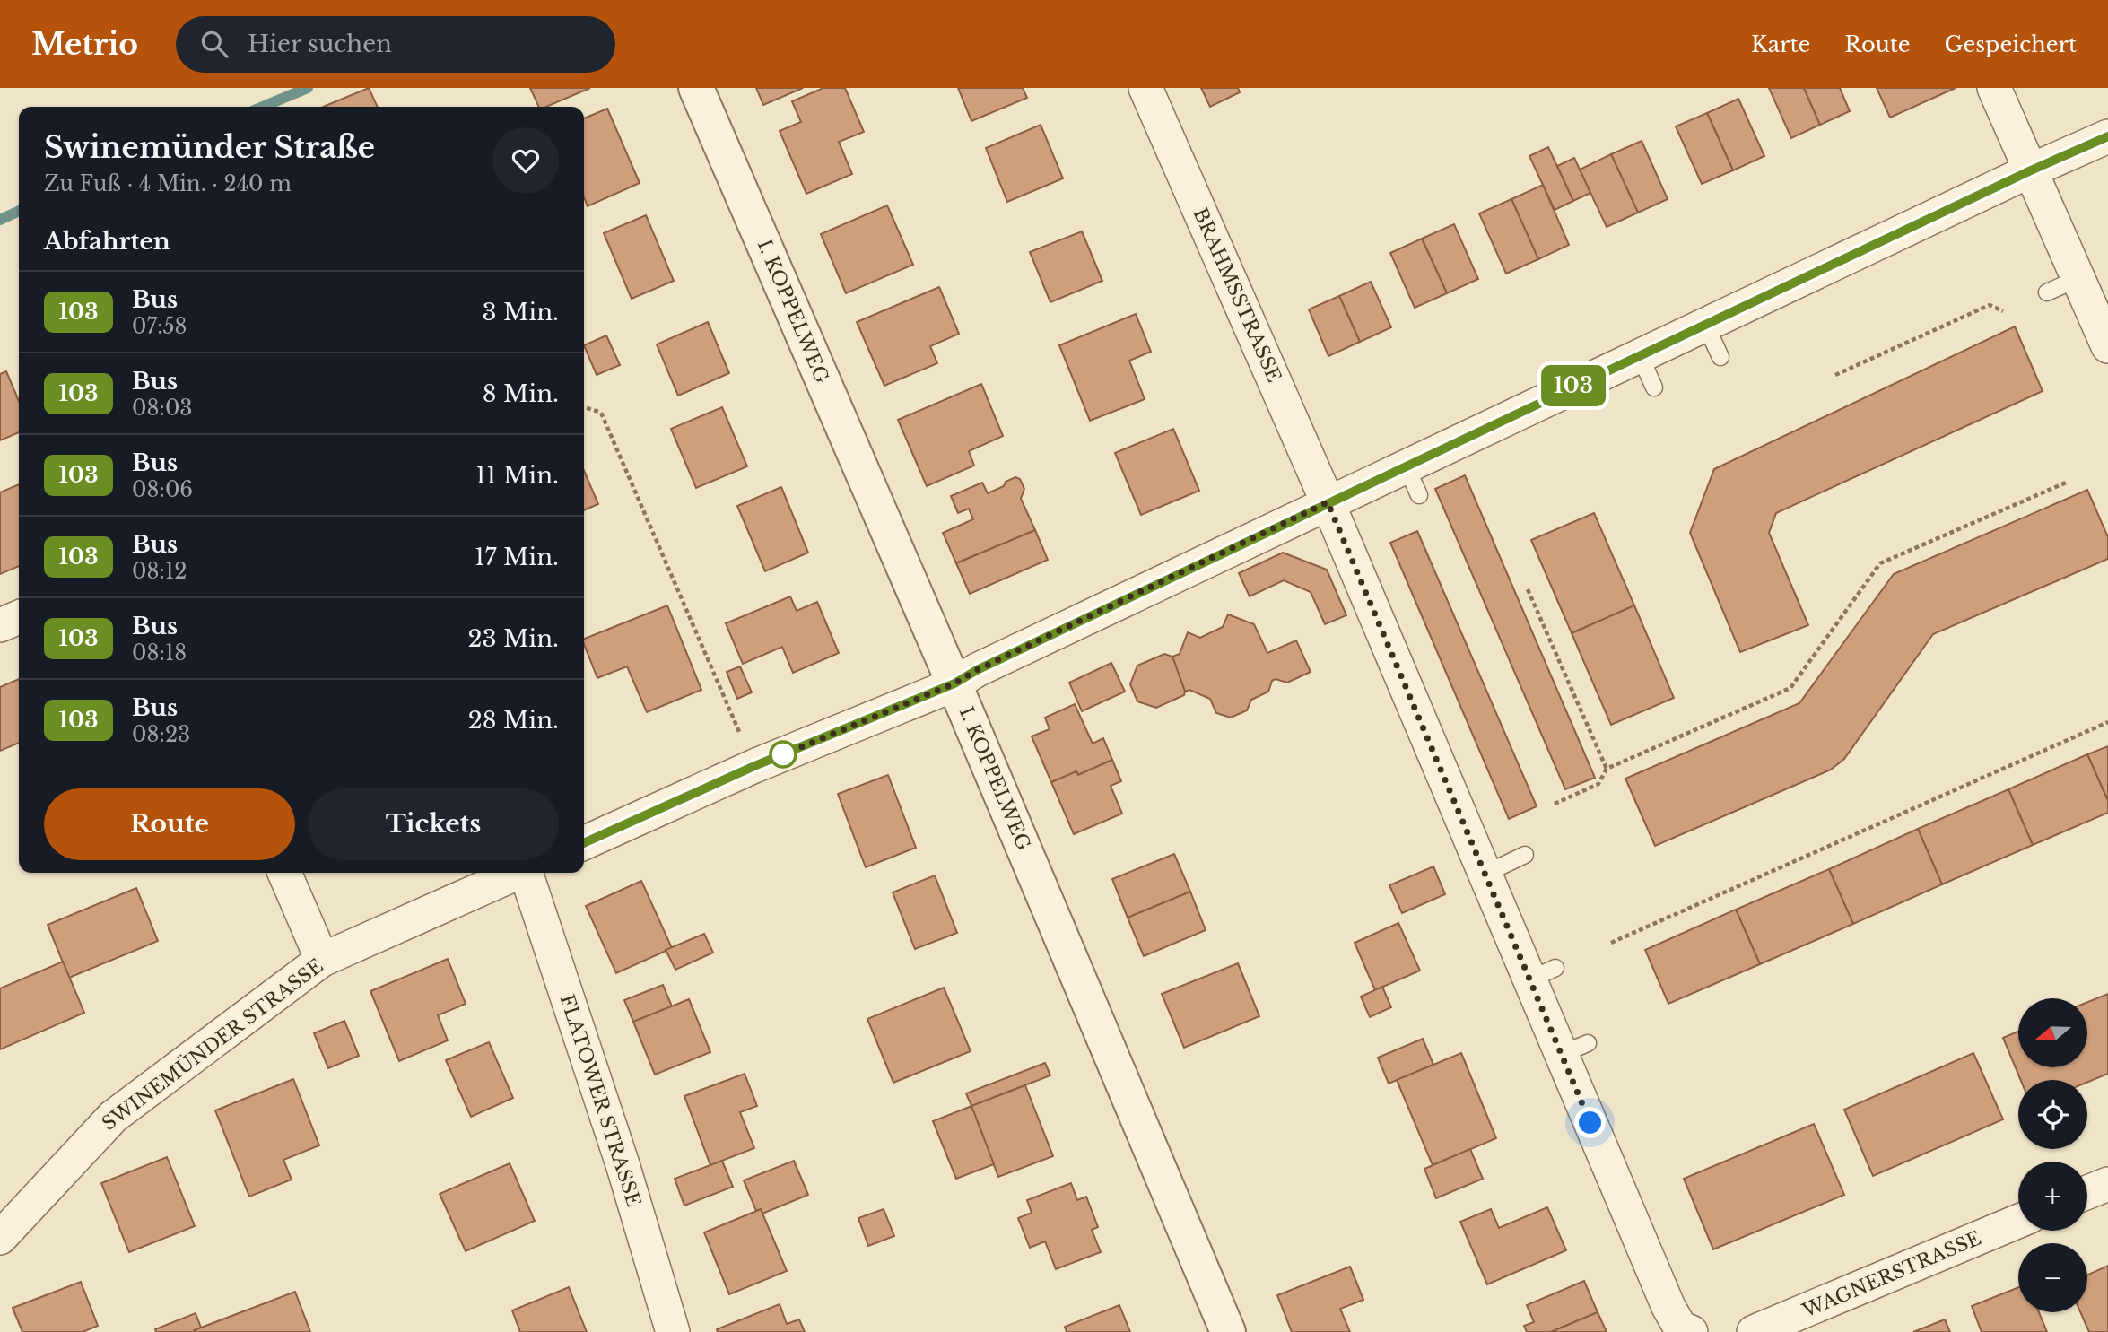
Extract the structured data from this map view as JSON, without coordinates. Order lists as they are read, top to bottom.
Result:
{
  "streets": {
    "street": [
      "BRAHMSSTRASSE",
      "I. KOPPELWEG",
      "SWINEMÜNDER STRASSE",
      "FLATOWER STRASSE",
      "WAGNERSTRASSE"
    ]
  },
  "lines": ["bus line 103"],
  "north": "left",
  "page": {
    "header": "Metrio",
    "search": "Hier suchen",
    "nav": ["Karte", "Route", "Gespeichert"],
    "on_map": "103",
    "heading": [
      ["Swinemünder Straße", "Zu Fuß · 4 Min. · 240 m"],
      "Abfahrten"
    ],
    "list": [
      {
        "mark": "103",
        "name": "Bus",
        "note": "07:58",
        "value": "3 Min."
      },
      {
        "mark": "103",
        "name": "Bus",
        "note": "08:03",
        "value": "8 Min."
      },
      {
        "mark": "103",
        "name": "Bus",
        "note": "08:06",
        "value": "11 Min."
      },
      {
        "mark": "103",
        "name": "Bus",
        "note": "08:12",
        "value": "17 Min."
      },
      {
        "mark": "103",
        "name": "Bus",
        "note": "08:18",
        "value": "23 Min."
      },
      {
        "mark": "103",
        "name": "Bus",
        "note": "08:23",
        "value": "28 Min."
      }
    ],
    "buttons": ["Route", "Tickets"],
    "map_buttons": ["+", "−"]
  }
}
